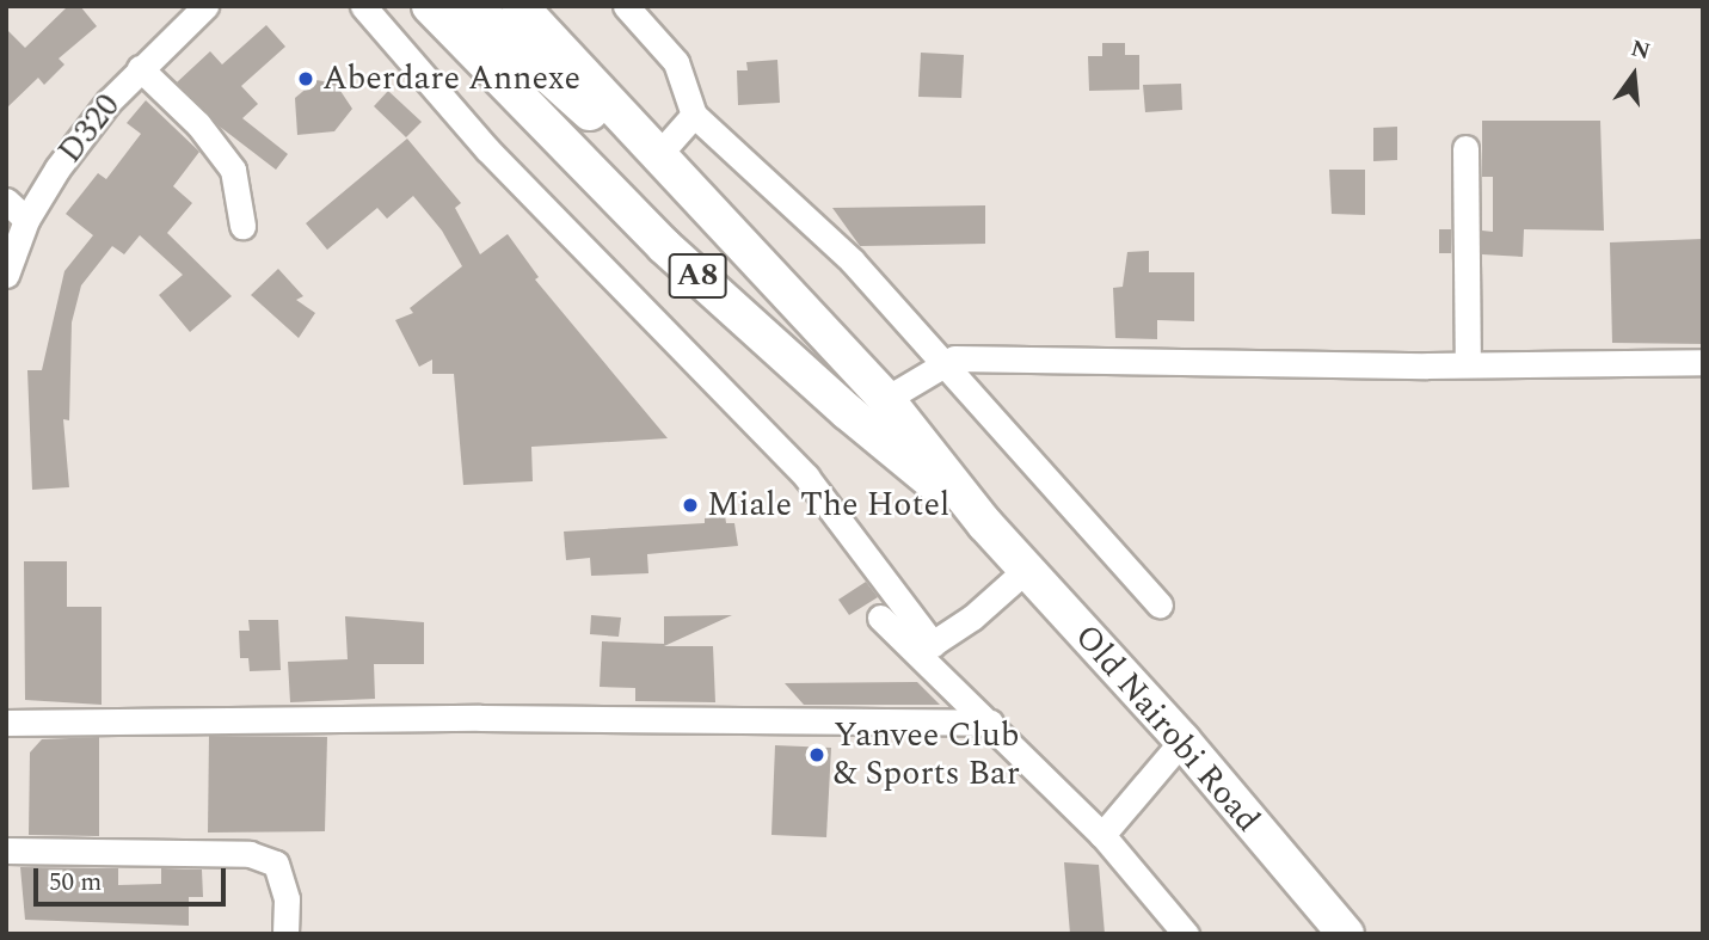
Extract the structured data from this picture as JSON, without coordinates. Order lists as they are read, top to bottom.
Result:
{
  "streets": {
    "highway": ["A8", "Old Nairobi Road"],
    "street": ["D320"]
  },
  "places": ["Aberdare Annexe", "Miale The Hotel", "Yanvee Club & Sports Bar"],
  "scale_bar": "50 m",
  "north": "top"
}
